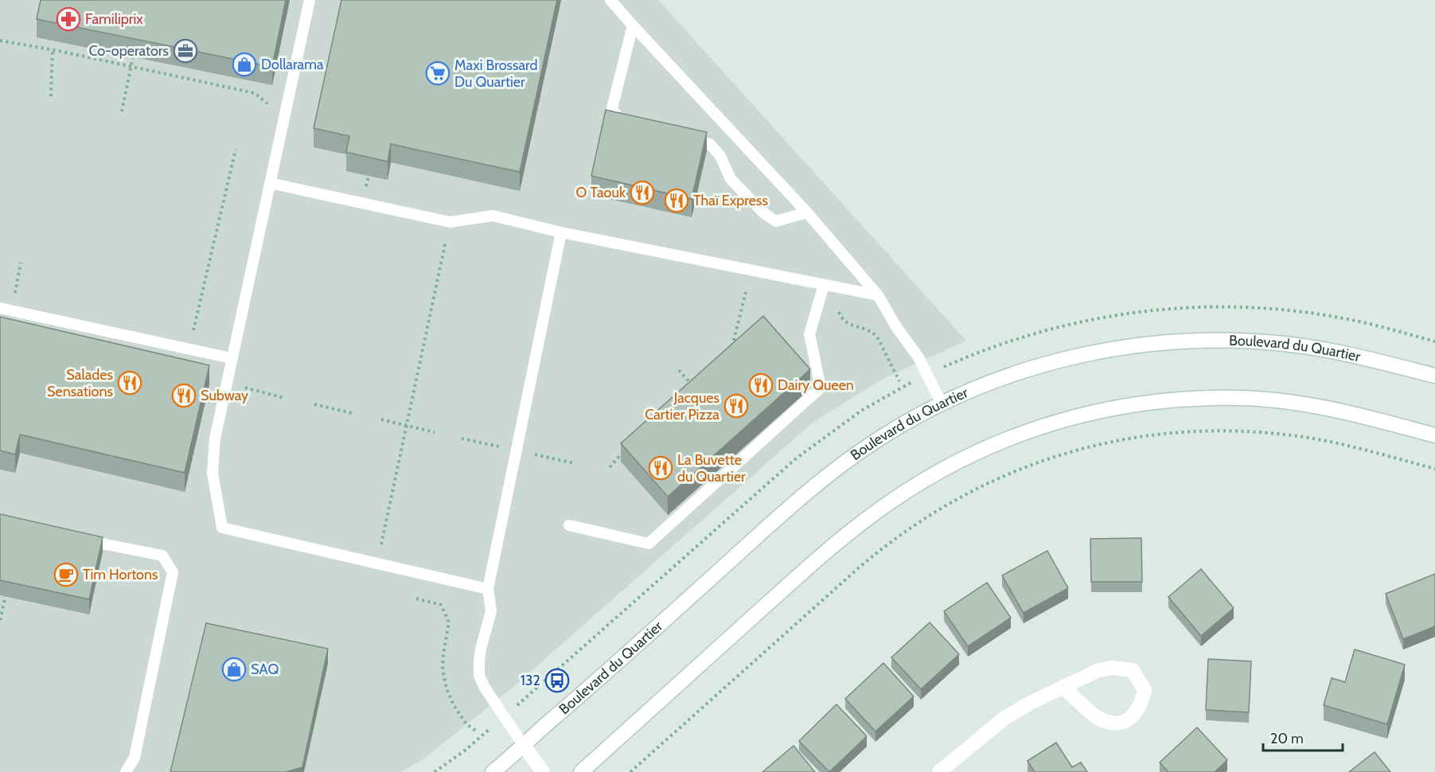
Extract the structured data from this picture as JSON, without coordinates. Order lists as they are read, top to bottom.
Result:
{
  "streets": {
    "main road": ["Boulevard du Quartier"]
  },
  "places": {
    "pharmacy": ["Familiprix"],
    "office": ["Co-operators"],
    "shop": ["Dollarama", "SAQ"],
    "supermarket": ["Maxi Brossard Du Quartier"],
    "restaurant": [
      "O Taouk",
      "Thaï Express",
      "Salades Sensations",
      "Dairy Queen",
      "Subway",
      "Jacques Cartier Pizza",
      "La Buvette du Quartier"
    ],
    "cafe": ["Tim Hortons"],
    "bus stop": ["132"]
  },
  "scale_bar": "20 m"
}
